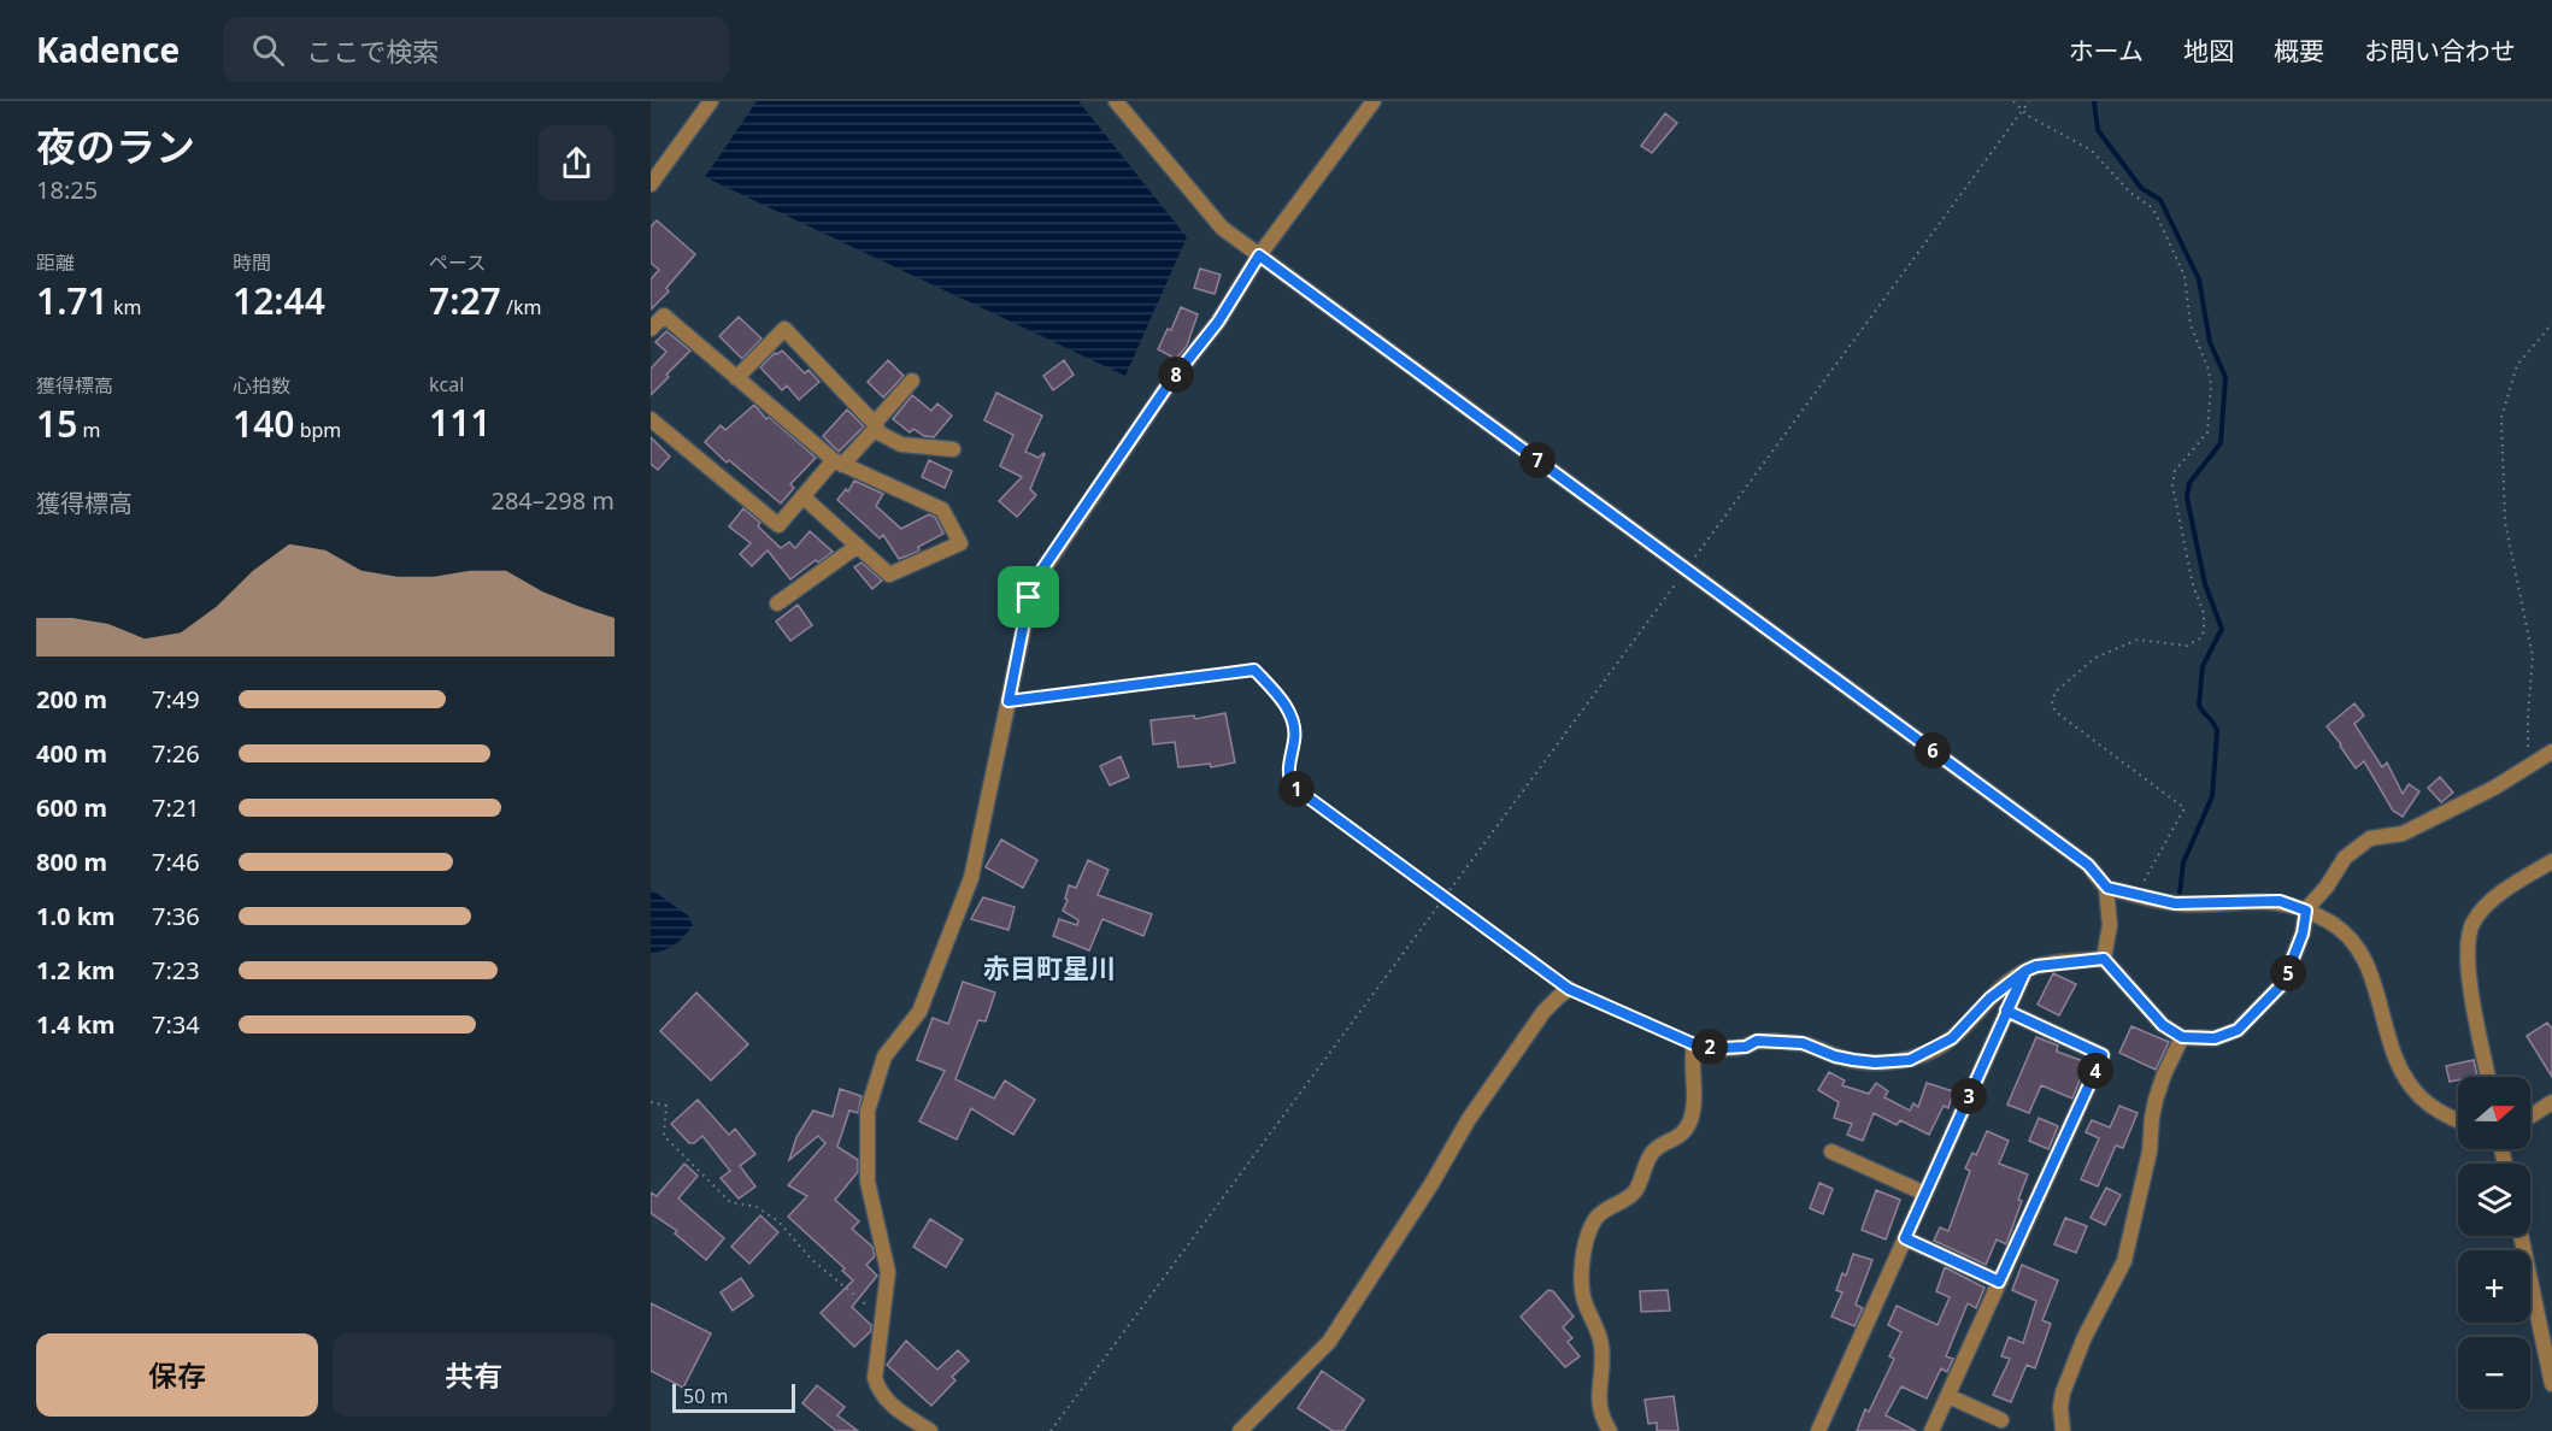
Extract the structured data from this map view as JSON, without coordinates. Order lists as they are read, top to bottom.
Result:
{
  "districts": ["赤目町星川"],
  "scale_bar": "50 m",
  "north": "right",
  "page": {
    "header": "Kadence",
    "search": "ここで検索",
    "nav": [
      "ホーム",
      "地図",
      "概要",
      "お問い合わせ"
    ],
    "heading": ["夜のラン", "18:25"],
    "stats": [
      ["距離", "1.71 km"],
      ["時間", "12:44"],
      ["ペース", "7:27 /km"],
      ["獲得標高", "15 m"],
      ["心拍数", "140 bpm"],
      ["kcal", "111"]
    ],
    "pins": [
      "8",
      "7",
      "6",
      "1",
      "5",
      "2",
      "4",
      "3"
    ],
    "chart": ["獲得標高", "284–298 m"],
    "list": [
      {
        "name": "200 m",
        "note": "7:49"
      },
      {
        "name": "400 m",
        "note": "7:26"
      },
      {
        "name": "600 m",
        "note": "7:21"
      },
      {
        "name": "800 m",
        "note": "7:46"
      },
      {
        "name": "1.0 km",
        "note": "7:36"
      },
      {
        "name": "1.2 km",
        "note": "7:23"
      },
      {
        "name": "1.4 km",
        "note": "7:34"
      }
    ],
    "map_buttons": ["+", "−"],
    "buttons": ["保存", "共有"],
    "scale": "50 m"
  }
}
